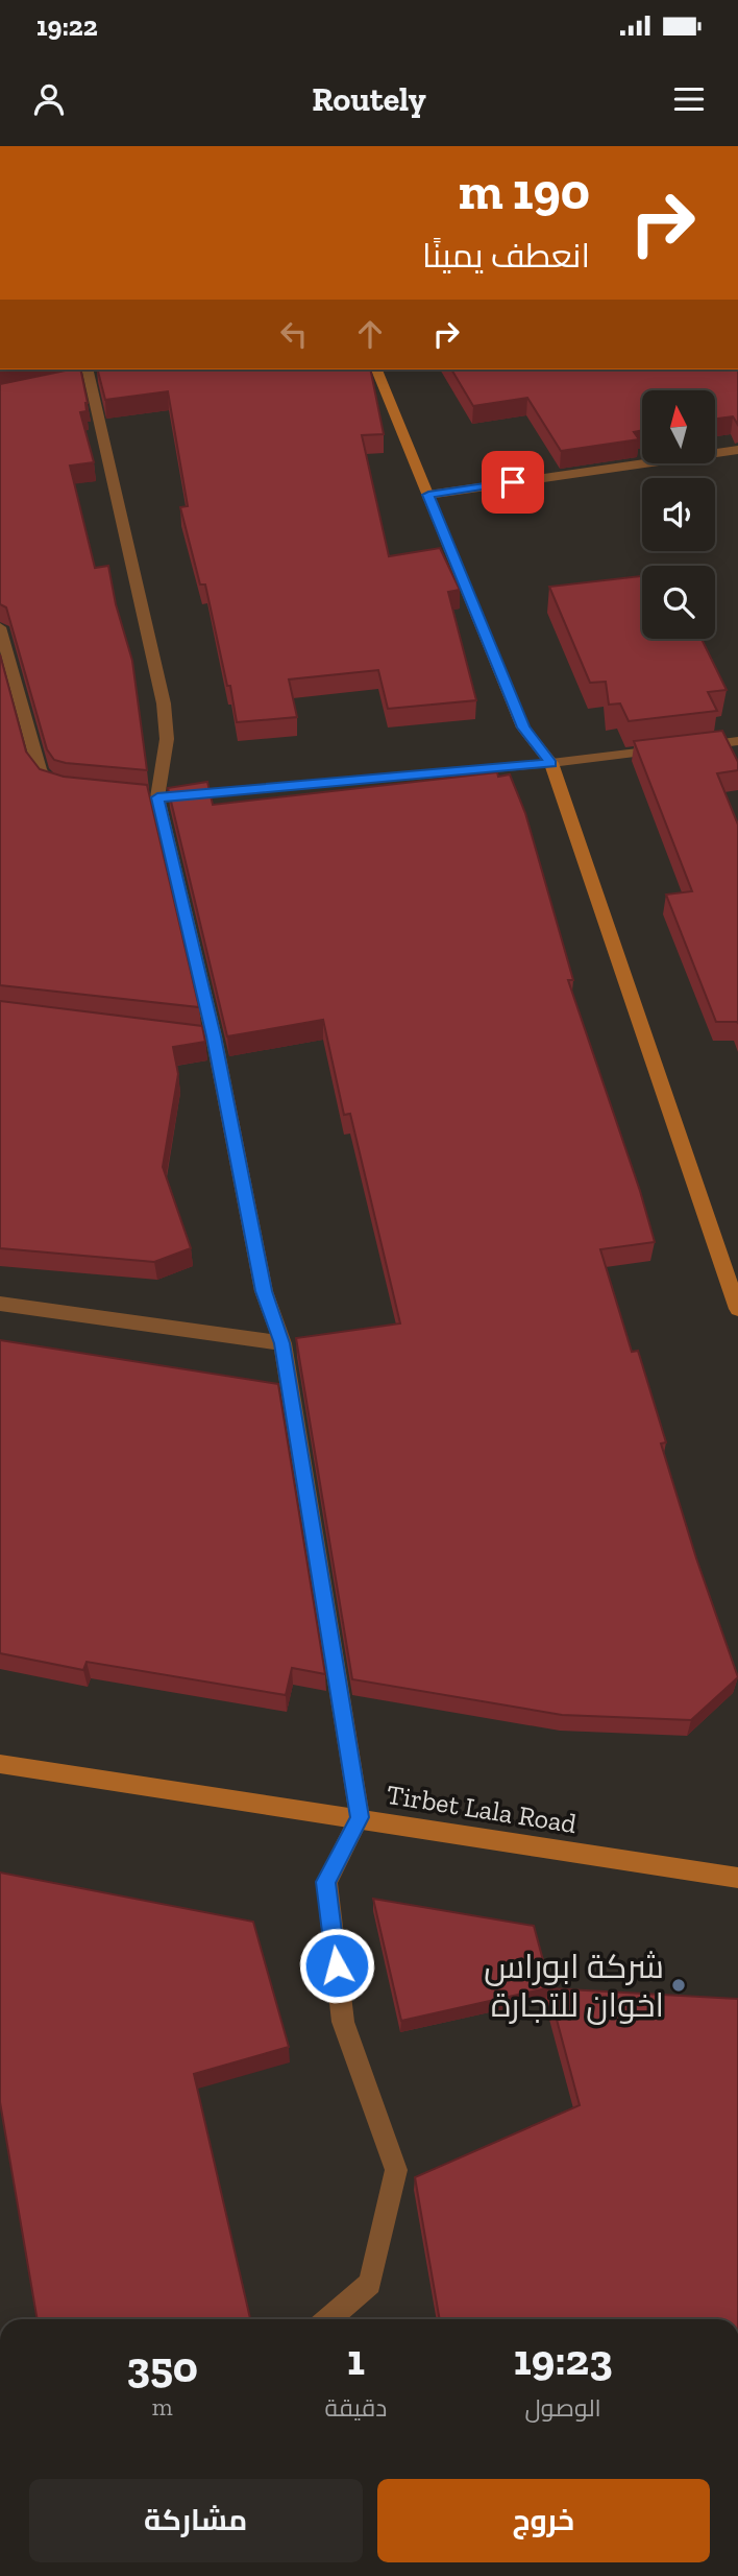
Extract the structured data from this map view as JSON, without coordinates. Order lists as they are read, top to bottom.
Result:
{
  "streets": {
    "main road": ["Tirbet Lala Road"]
  },
  "places": ["شركة ابوراس اخوان للتجارة"],
  "north": "top",
  "page": {
    "status": "19:22",
    "header": "Routely",
    "turn": ["190 m", "انعطف يمينًا"],
    "eta": [
      "19:23",
      "الوصول",
      "1",
      "دقيقة",
      "350",
      "m"
    ],
    "buttons": ["خروج", "مشاركة"]
  }
}
